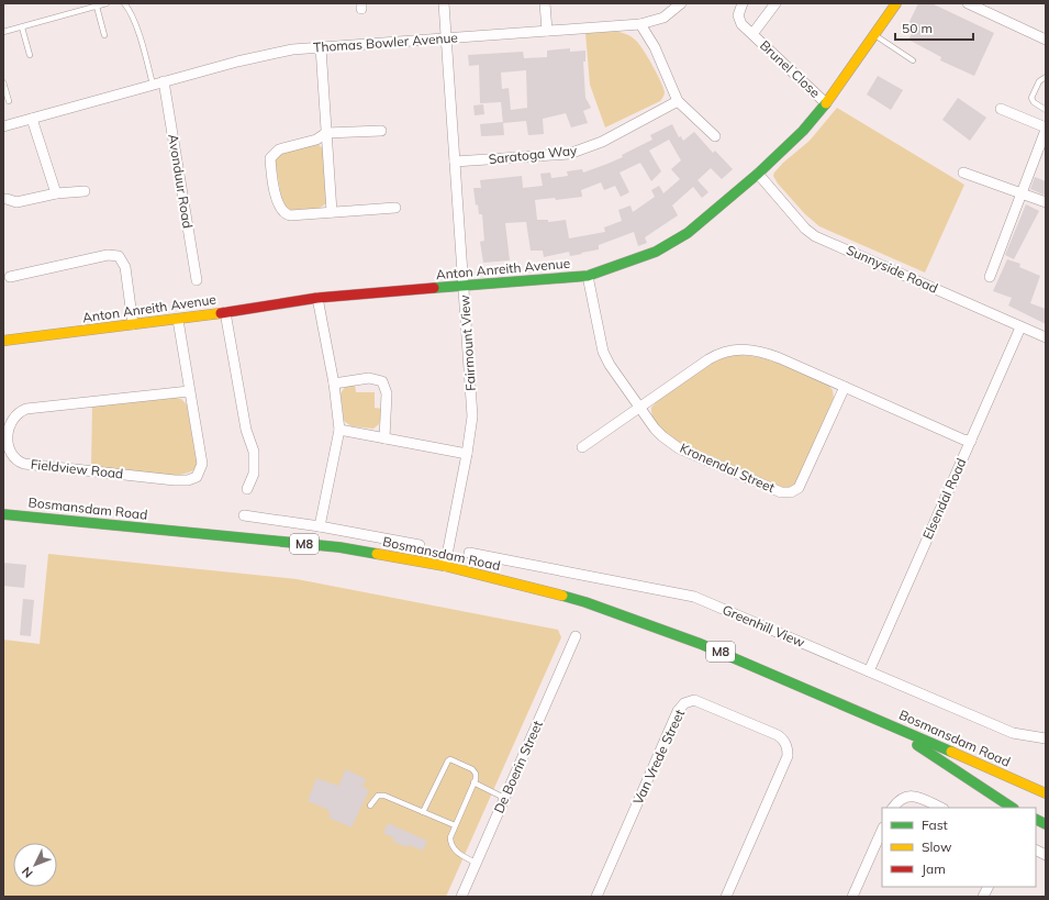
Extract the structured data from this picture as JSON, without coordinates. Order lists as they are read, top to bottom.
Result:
{
  "streets": {
    "main road": ["Anton Anreith Avenue", "Bosmansdam Road", "M8"],
    "street": [
      "Thomas Bowler Avenue",
      "Brunel Close",
      "Saratoga Way",
      "Avonduur Road",
      "Sunnyside Road",
      "Fairmount View",
      "Kronendal Street",
      "Fieldview Road",
      "Elsendal Road",
      "Greenhill View",
      "Van Vrede Street",
      "De Boerin Street"
    ]
  },
  "crossings": [
    ["Thomas Bowler Avenue", "Avonduur Road"],
    ["Thomas Bowler Avenue", "Fairmount View"],
    ["Brunel Close", "Anton Anreith Avenue"],
    ["Saratoga Way", "Fairmount View"],
    ["Anton Anreith Avenue", "Sunnyside Road"],
    ["Anton Anreith Avenue", "Fairmount View"],
    ["Anton Anreith Avenue", "Kronendal Street"],
    ["Anton Anreith Avenue", "Fieldview Road"],
    ["Sunnyside Road", "Elsendal Road"],
    ["Fairmount View", "Bosmansdam Road"],
    ["Elsendal Road", "Greenhill View"]
  ],
  "legend": ["Fast", "Slow", "Jam"],
  "scale_bar": "50 m",
  "north": "bottom left"
}
